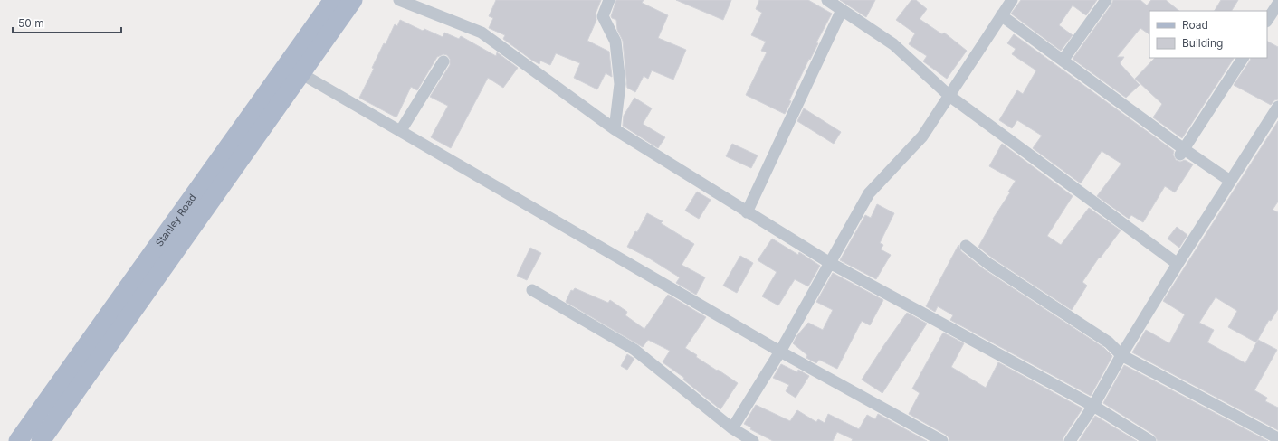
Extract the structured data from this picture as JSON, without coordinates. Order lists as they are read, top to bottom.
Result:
{
  "streets": {
    "main road": ["Stanley Road"]
  },
  "legend": ["Road", "Building"],
  "scale_bar": "50 m"
}
